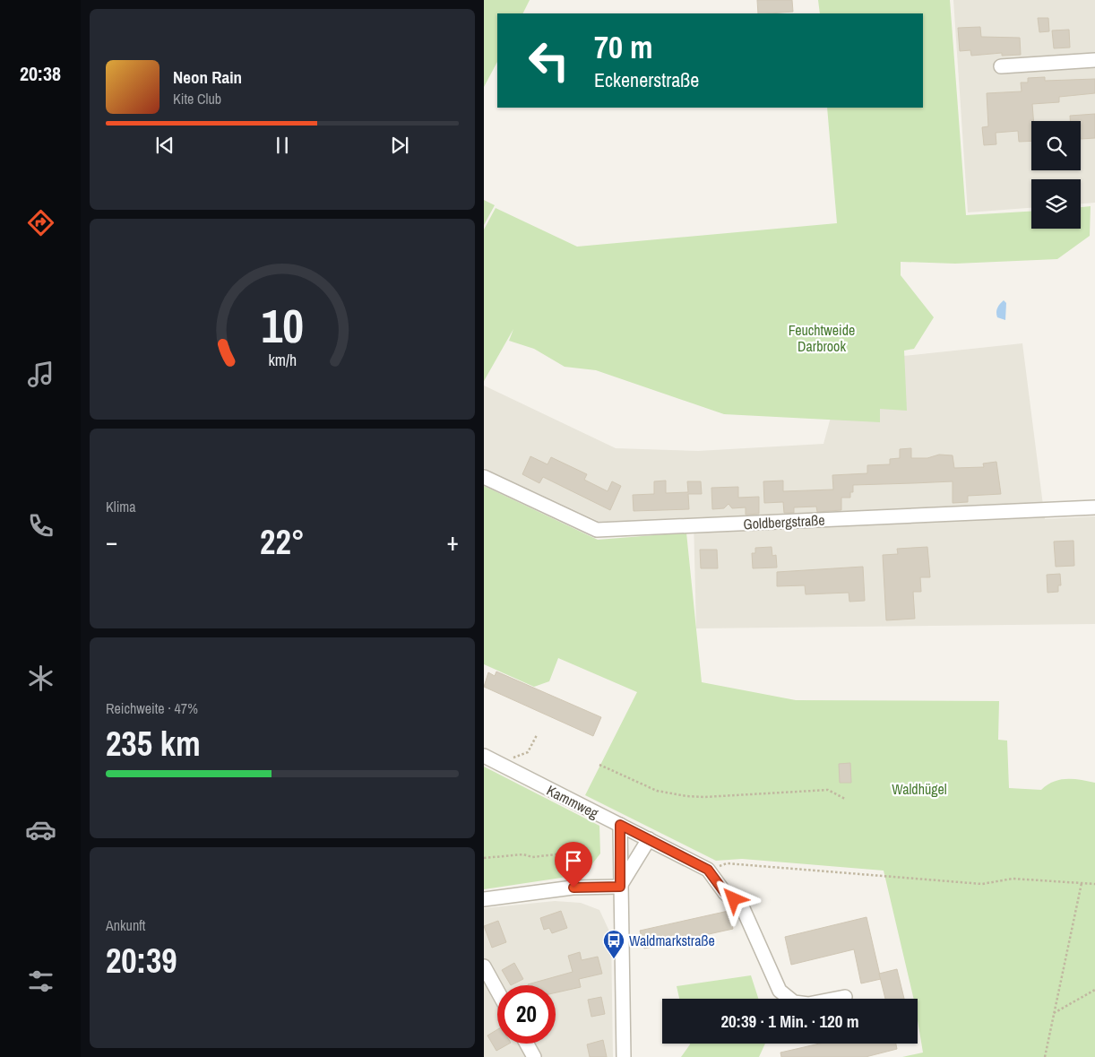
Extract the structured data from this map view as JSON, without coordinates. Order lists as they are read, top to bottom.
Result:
{
  "streets": {
    "street": ["Goldbergstraße", "Kammweg"]
  },
  "parks": ["Feuchtweide Darbrook", "Waldhügel"],
  "places": {
    "bus stop": ["Waldmarkstraße"]
  },
  "page": {
    "tabs": "20:38",
    "turn": ["70 m", "Eckenerstraße"],
    "song": ["Neon Rain", "Kite Club"],
    "tile": [
      "Klima",
      ["Reichweite · 47%", "235 km"],
      ["Ankunft", "20:39"]
    ],
    "heat": ["−", "22°", "+"],
    "limit": "20",
    "trip": "20:39 · 1 Min. · 120 m",
    "gauge": ["10", "km/h"]
  }
}
